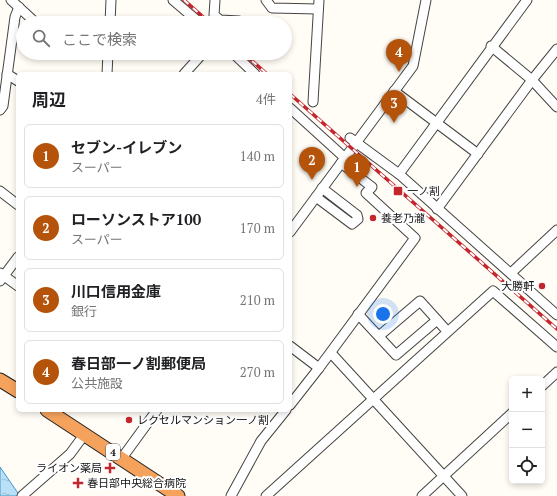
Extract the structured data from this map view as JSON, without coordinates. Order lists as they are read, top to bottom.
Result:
{
  "streets": {
    "highway": ["4"]
  },
  "places": {
    "transit": ["一ノ割"],
    "other": ["養老乃瀧", "大勝軒", "レクセルマンション一ノ割"],
    "health": ["ライオン薬局", "春日部中央総合病院"]
  },
  "page": {
    "search": "ここで検索",
    "pins": [
      "4",
      "3",
      "2",
      "1"
    ],
    "heading": ["周辺", "4件"],
    "list": [
      {
        "mark": "1",
        "name": "セブン-イレブン",
        "note": "スーパー",
        "value": "140 m"
      },
      {
        "mark": "2",
        "name": "ローソンストア100",
        "note": "スーパー",
        "value": "170 m"
      },
      {
        "mark": "3",
        "name": "川口信用金庫",
        "note": "銀行",
        "value": "210 m"
      },
      {
        "mark": "4",
        "name": "春日部一ノ割郵便局",
        "note": "公共施設",
        "value": "270 m"
      }
    ],
    "map_buttons": ["+", "−"]
  }
}
